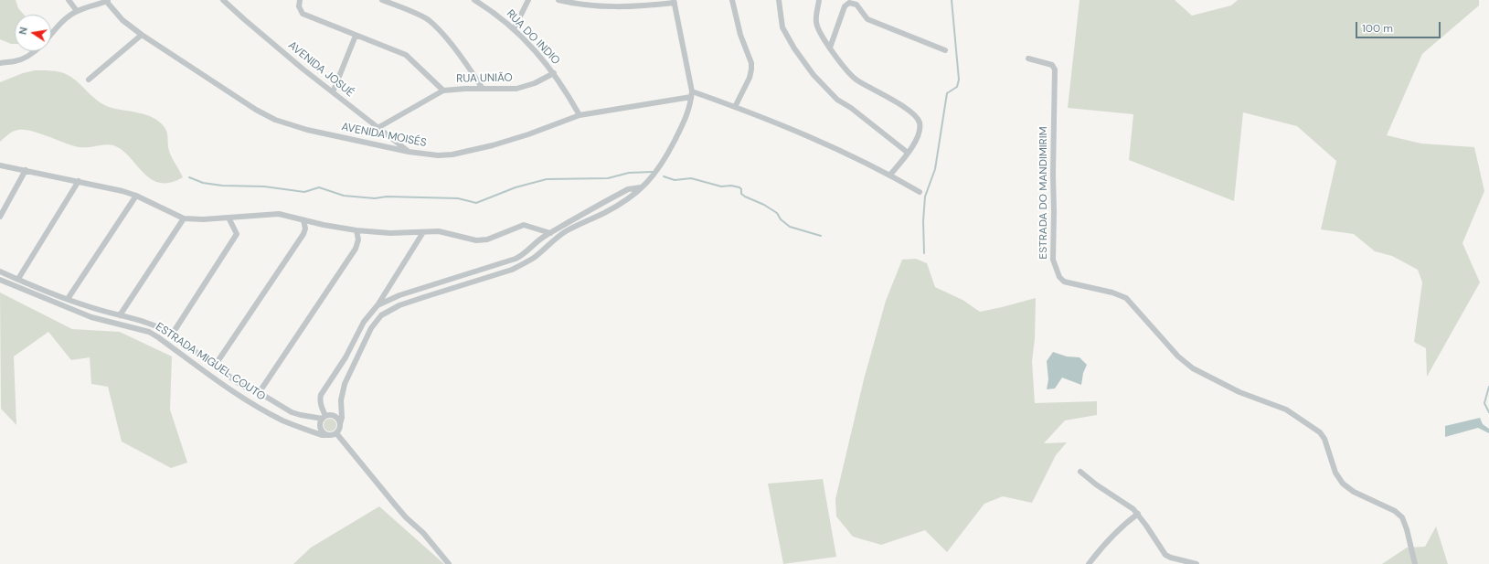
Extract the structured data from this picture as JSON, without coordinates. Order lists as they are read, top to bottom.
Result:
{
  "streets": {
    "street": [
      "RUA DO INDIO",
      "AVENIDA JOSUÉ",
      "RUA UNIÃO",
      "AVENIDA MOISÉS",
      "ESTRADA DO MANDIMIRIM",
      "ESTRADA MIGUEL COUTO"
    ]
  },
  "crossings": [
    ["RUA DO INDIO", "RUA UNIÃO"],
    ["RUA DO INDIO", "AVENIDA MOISÉS"],
    ["AVENIDA JOSUÉ", "RUA UNIÃO"],
    ["AVENIDA JOSUÉ", "AVENIDA MOISÉS"]
  ],
  "scale_bar": "100 m",
  "north": "left"
}
